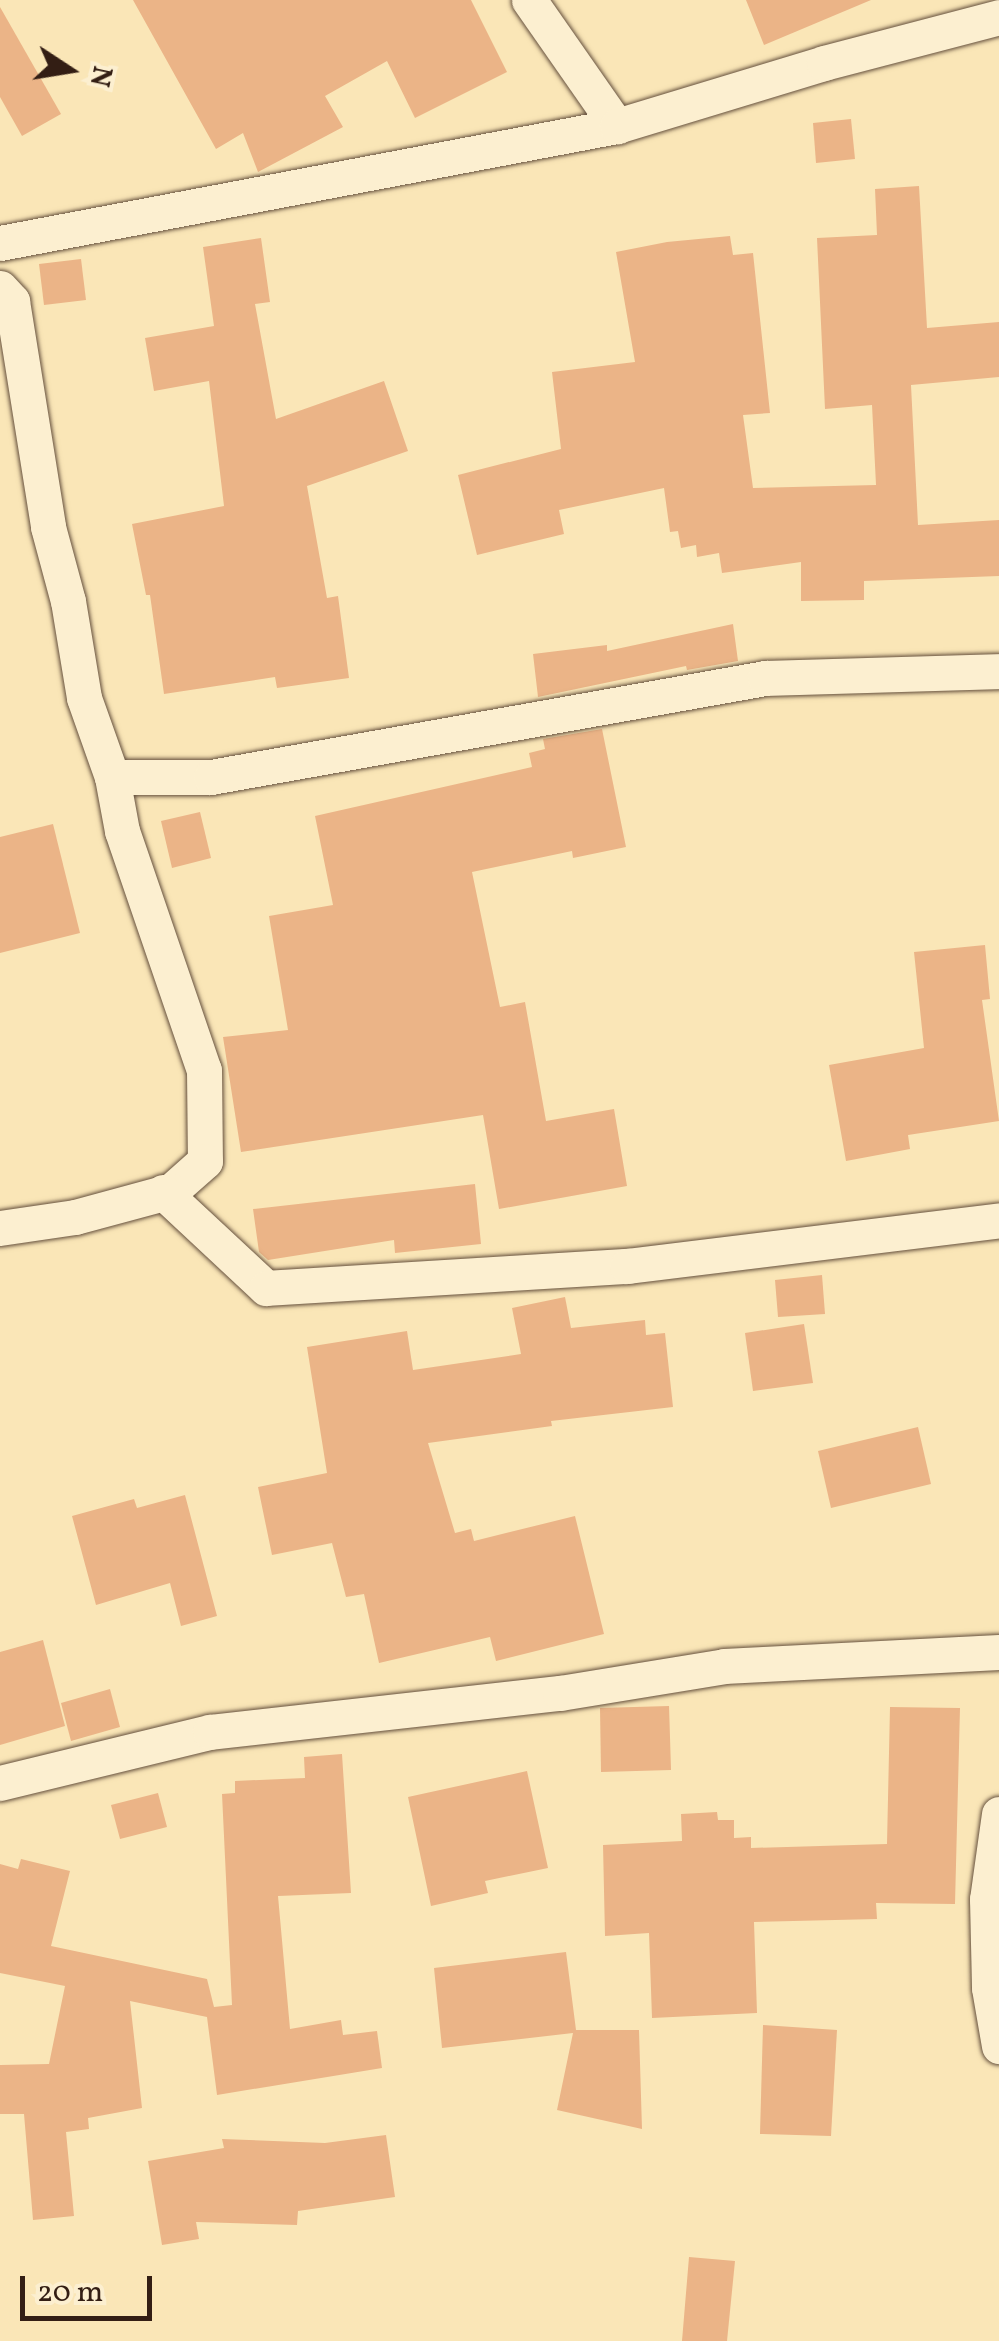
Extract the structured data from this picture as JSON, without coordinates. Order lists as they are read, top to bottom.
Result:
{
  "scale_bar": "20 m",
  "north": "right"
}
